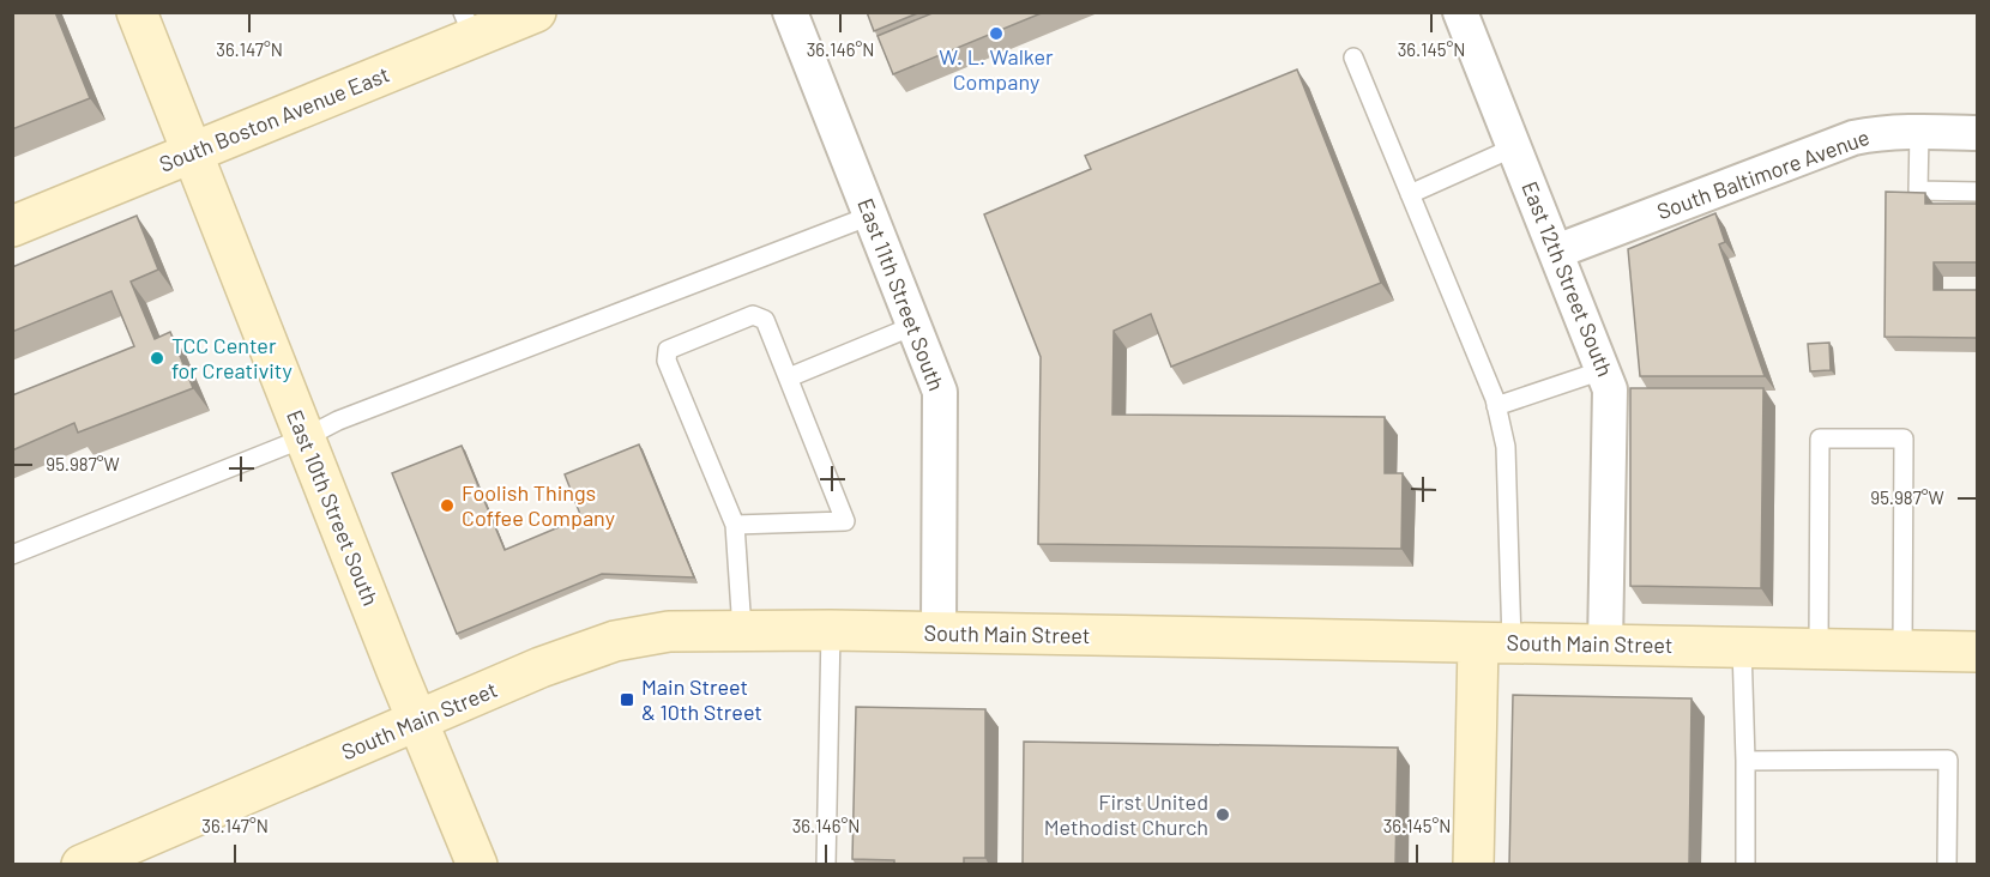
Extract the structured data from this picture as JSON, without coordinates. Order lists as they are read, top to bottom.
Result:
{
  "streets": {
    "street": [
      "South Boston Avenue East",
      "South Baltimore Avenue",
      "East 12th Street South",
      "East 11th Street South",
      "East 10th Street South",
      "South Main Street"
    ]
  },
  "crossings": [
    ["South Boston Avenue East", "East 10th Street South"],
    ["South Baltimore Avenue", "East 12th Street South"],
    ["East 12th Street South", "South Main Street"],
    ["East 11th Street South", "South Main Street"],
    ["East 10th Street South", "South Main Street"]
  ],
  "places": {
    "other": [
      "W. L. Walker Company",
      "TCC Center for Creativity",
      "Foolish Things Coffee Company",
      "First United Methodist Church"
    ],
    "transit": ["Main Street & 10th Street"]
  },
  "coordinates": [
    "36.147°N",
    "36.146°N",
    "36.145°N",
    "95.987°W"
  ]
}
